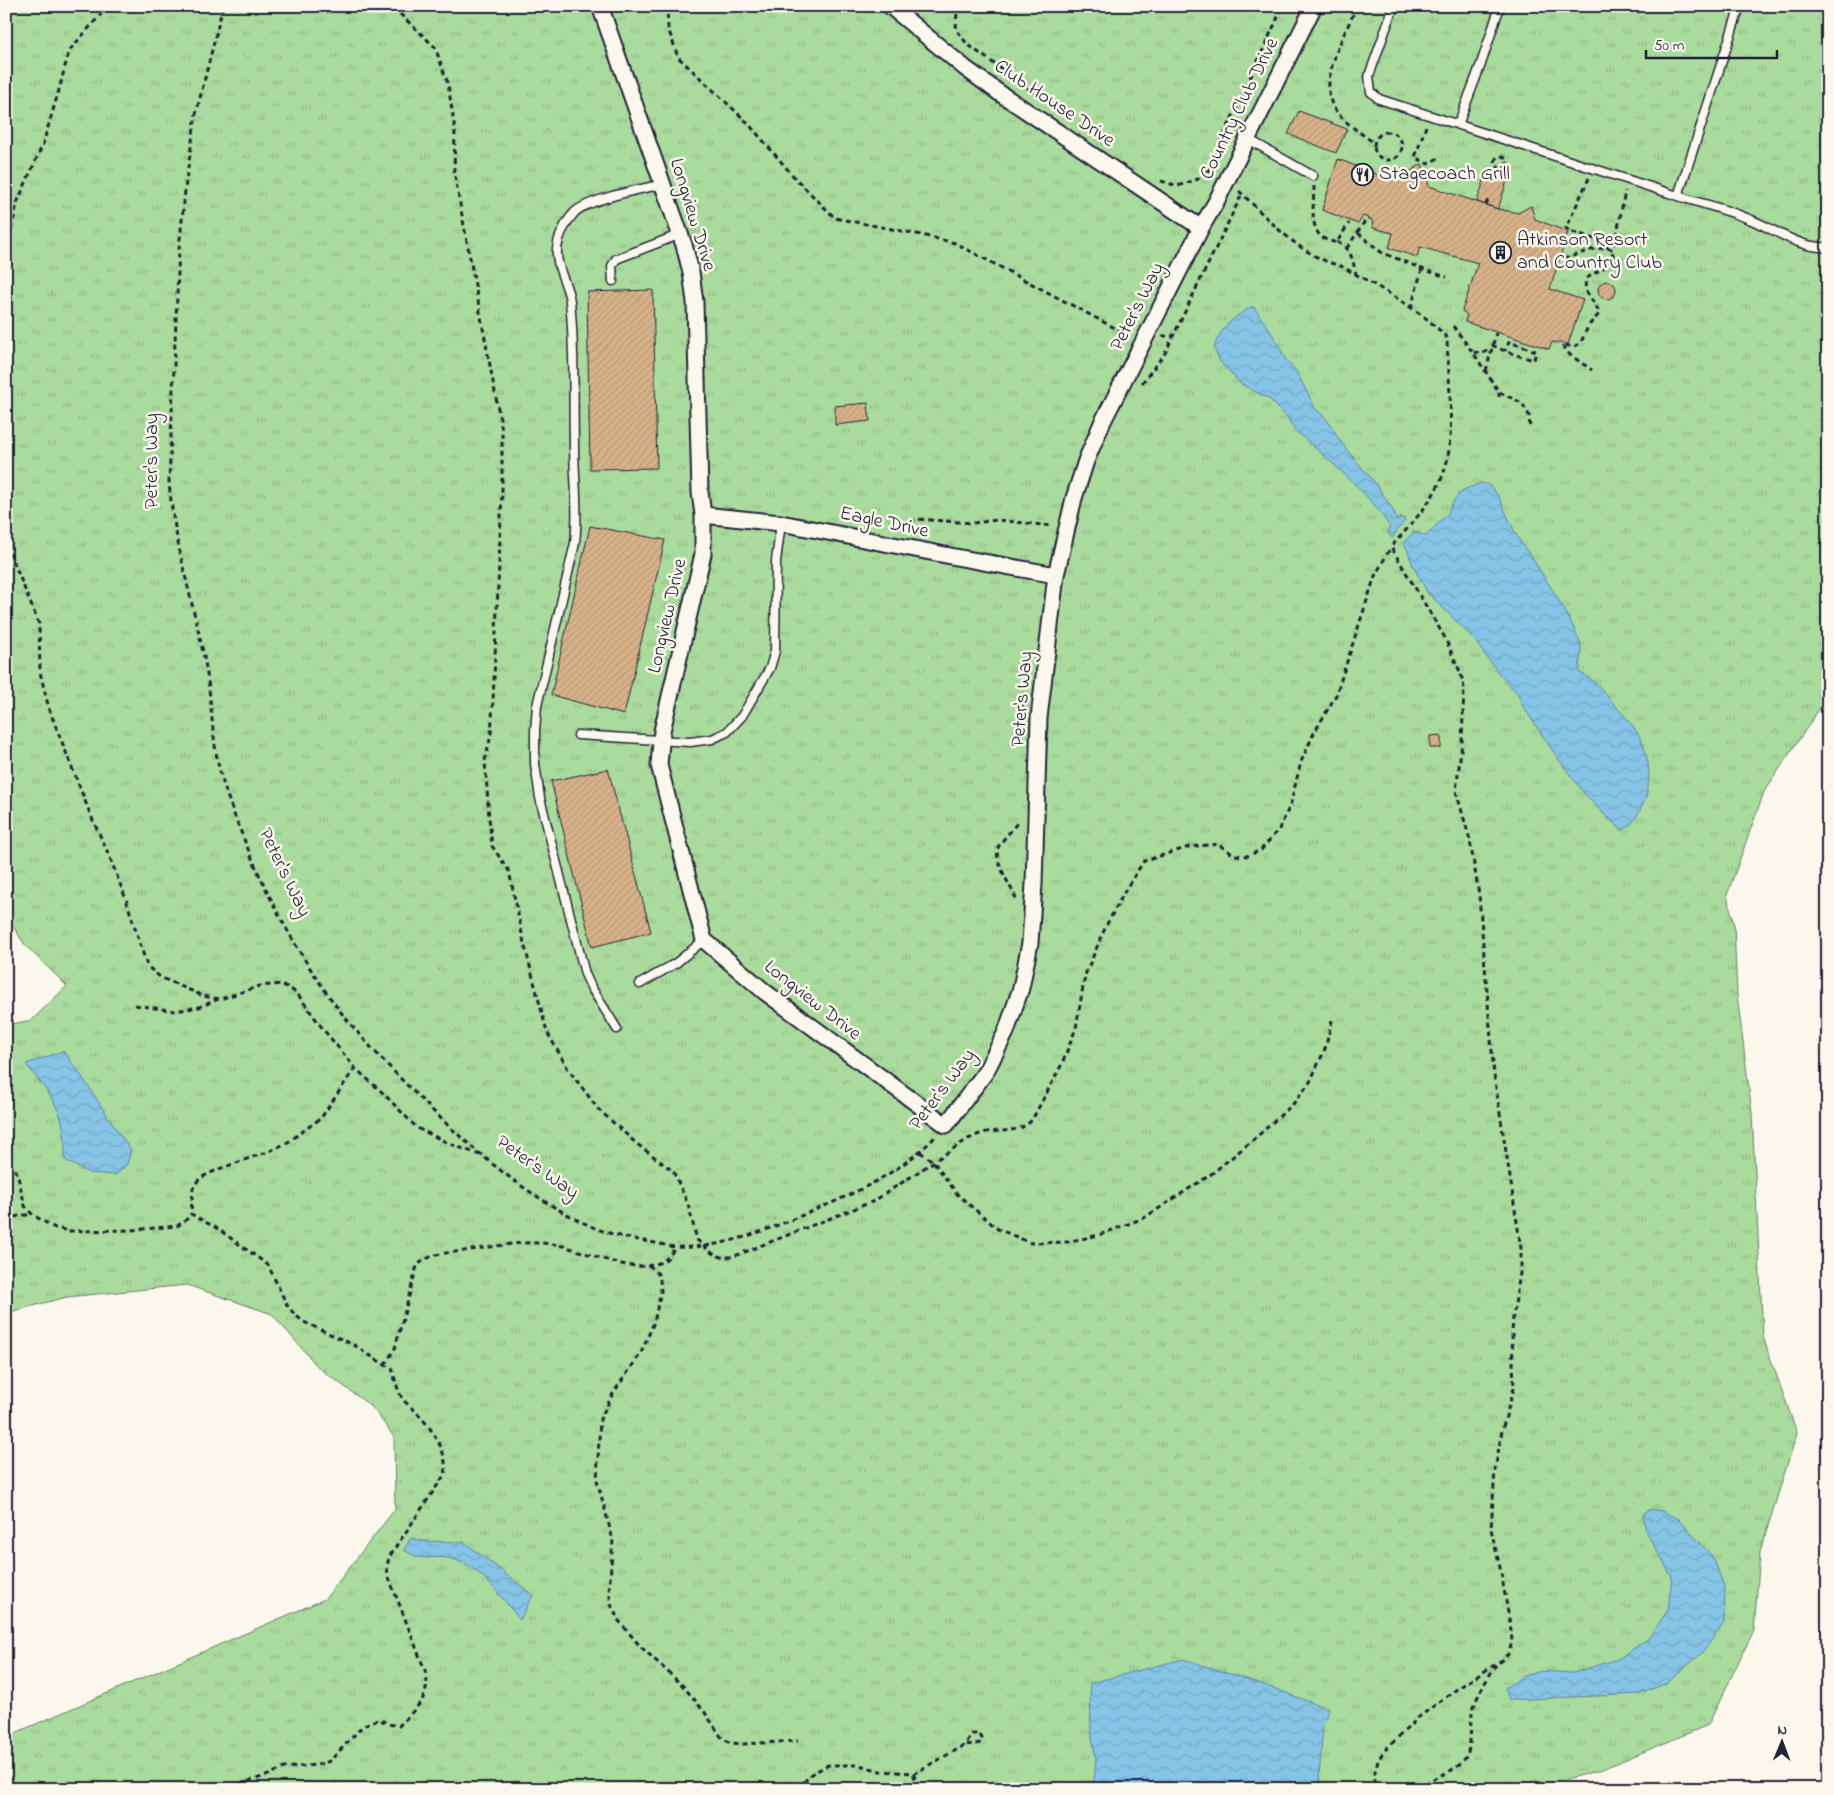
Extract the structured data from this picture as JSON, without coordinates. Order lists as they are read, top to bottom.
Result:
{
  "streets": {
    "street": [
      "Club House Drive",
      "Country Club Drive",
      "Longview Drive",
      "Peter's Way",
      "Eagle Drive"
    ]
  },
  "crossings": [
    ["Club House Drive", "Country Club Drive"],
    ["Club House Drive", "Peter's Way"],
    ["Country Club Drive", "Peter's Way"],
    ["Longview Drive", "Peter's Way"],
    ["Longview Drive", "Eagle Drive"],
    ["Peter's Way", "Eagle Drive"]
  ],
  "places": {
    "restaurant": ["Stagecoach Grill"],
    "building": ["Atkinson Resort and Country Club"]
  },
  "scale_bar": "50 m",
  "north": "top"
}
